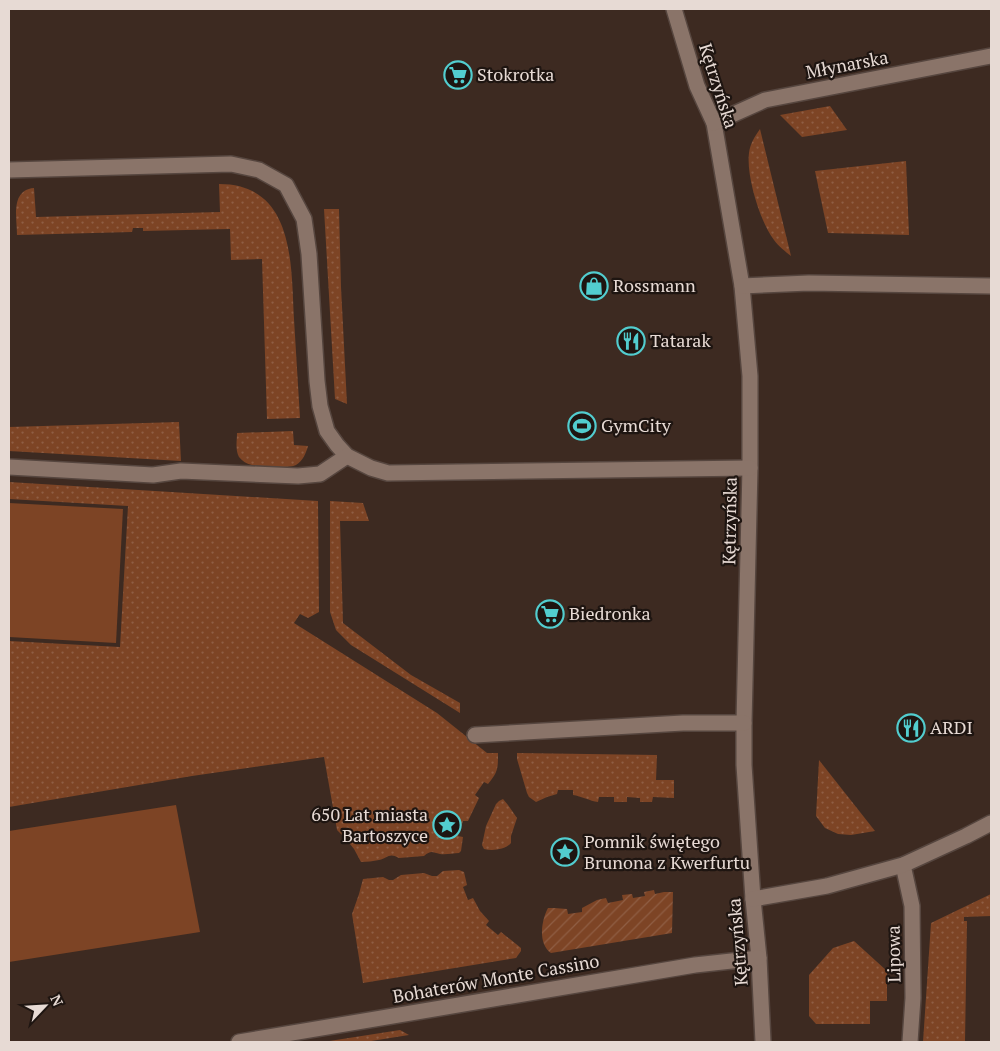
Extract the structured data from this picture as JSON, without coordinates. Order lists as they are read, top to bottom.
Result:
{
  "streets": {
    "street": [
      "Młynarska",
      "Kętrzyńska",
      "Lipowa",
      "Bohaterów Monte Cassino"
    ]
  },
  "crossings": [
    ["Młynarska", "Kętrzyńska"],
    ["Kętrzyńska", "Bohaterów Monte Cassino"]
  ],
  "places": {
    "supermarket": ["Stokrotka", "Biedronka"],
    "shop": ["Rossmann"],
    "restaurant": ["Tatarak", "ARDI"],
    "sports": ["GymCity"],
    "place": ["650 Lat miasta Bartoszyce", "Pomnik świętego Brunona z Kwerfurtu"]
  },
  "north": "top right"
}
